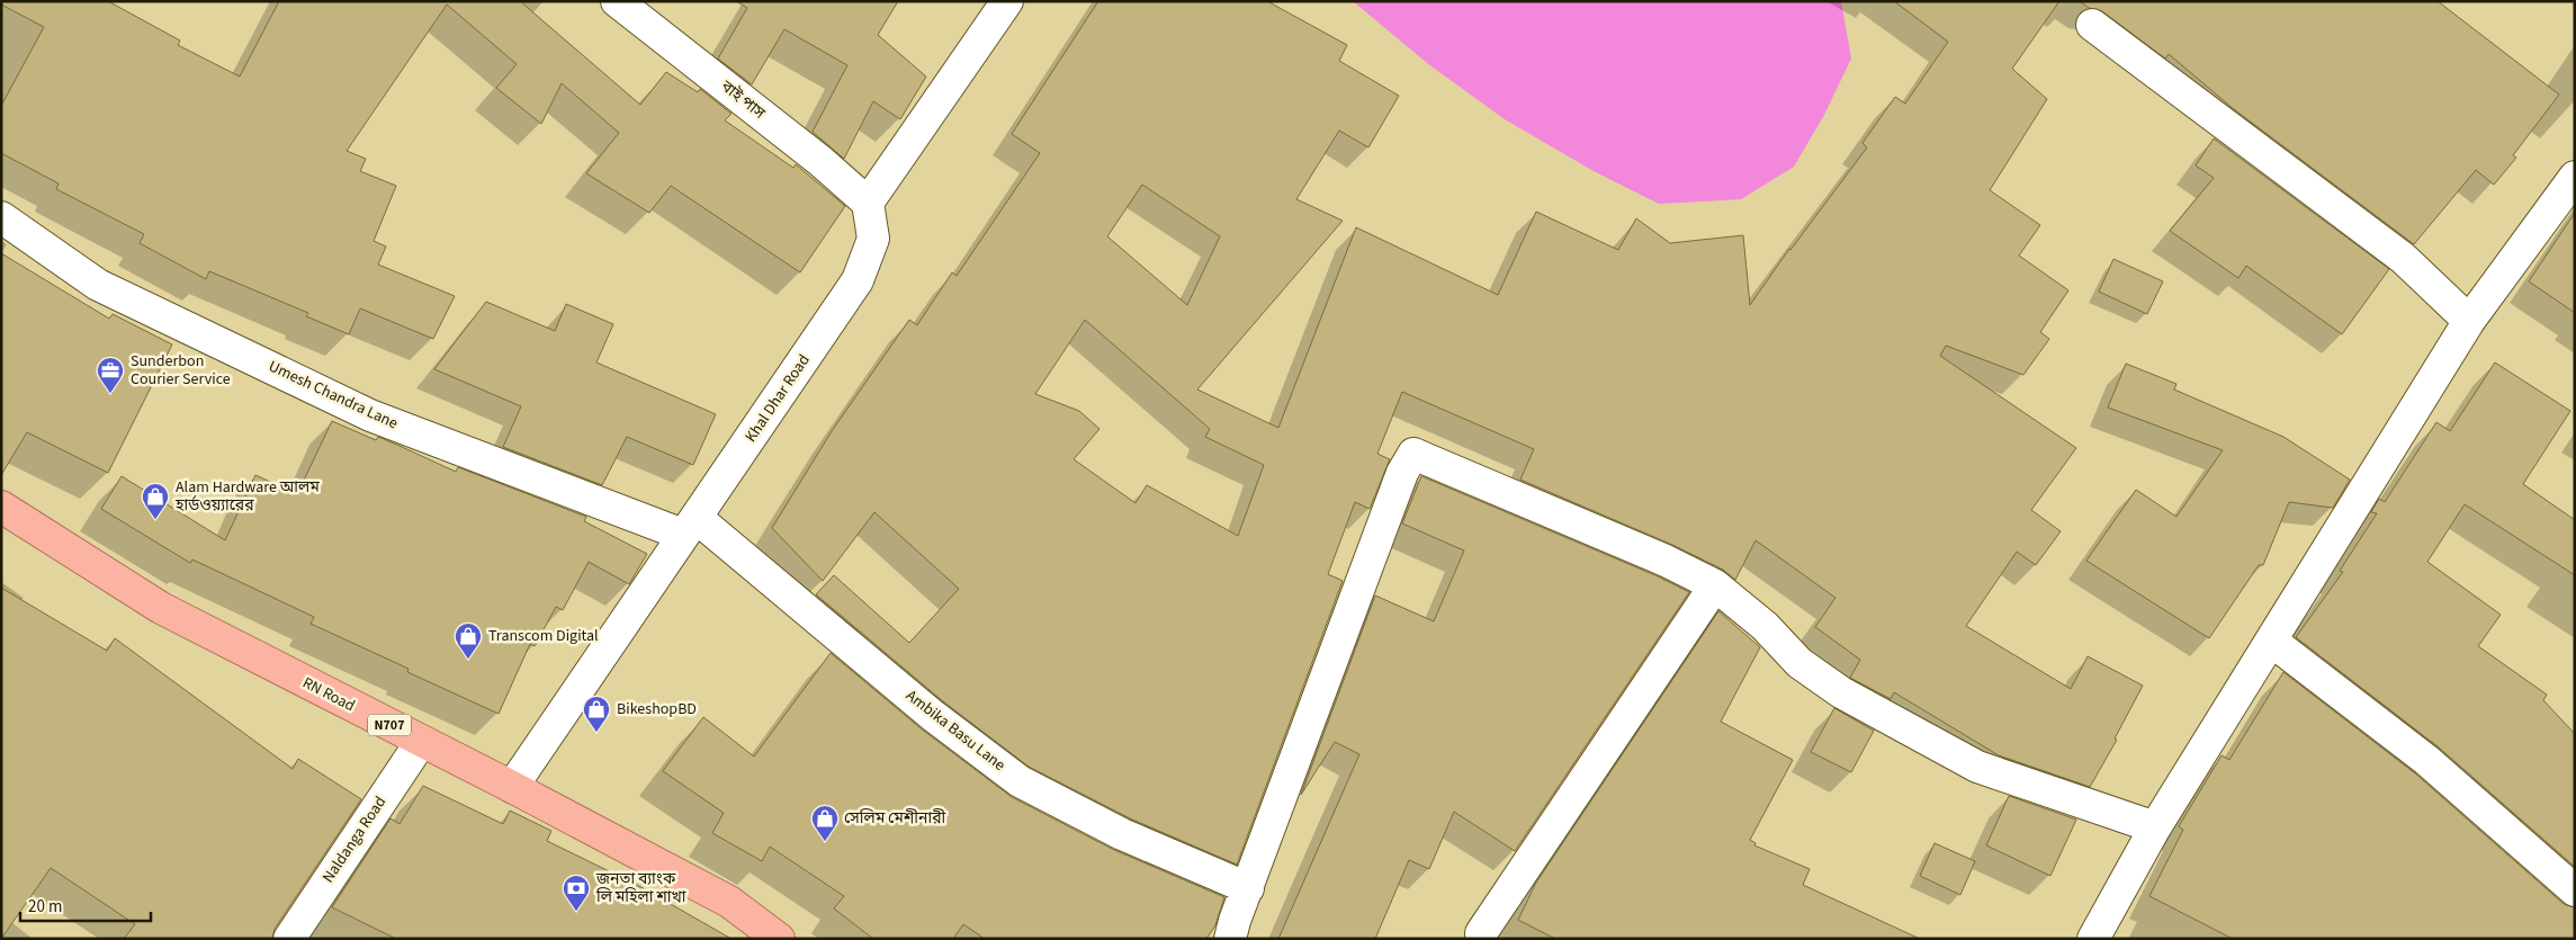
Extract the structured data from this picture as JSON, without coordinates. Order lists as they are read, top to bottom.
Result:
{
  "streets": {
    "highway": ["RN Road", "N707"],
    "street": [
      "বাই পাস",
      "Umesh Chandra Lane",
      "Khal Dhar Road",
      "Ambika Basu Lane",
      "Naldanga Road"
    ]
  },
  "crossings": [
    ["বাই পাস", "Khal Dhar Road"],
    ["Umesh Chandra Lane", "Khal Dhar Road"],
    ["Umesh Chandra Lane", "Ambika Basu Lane"],
    ["Khal Dhar Road", "RN Road"],
    ["Khal Dhar Road", "Ambika Basu Lane"],
    ["RN Road", "Naldanga Road"]
  ],
  "places": {
    "office": ["Sunderbon Courier Service"],
    "shop": [
      "Alam Hardware আলম হার্ডওয়্যারের",
      "Transcom Digital",
      "BikeshopBD",
      "সেলিম মেশীনারী"
    ],
    "bank": ["জনতা ব্যাংক লি মহিলা শাখা"]
  },
  "scale_bar": "20 m"
}
